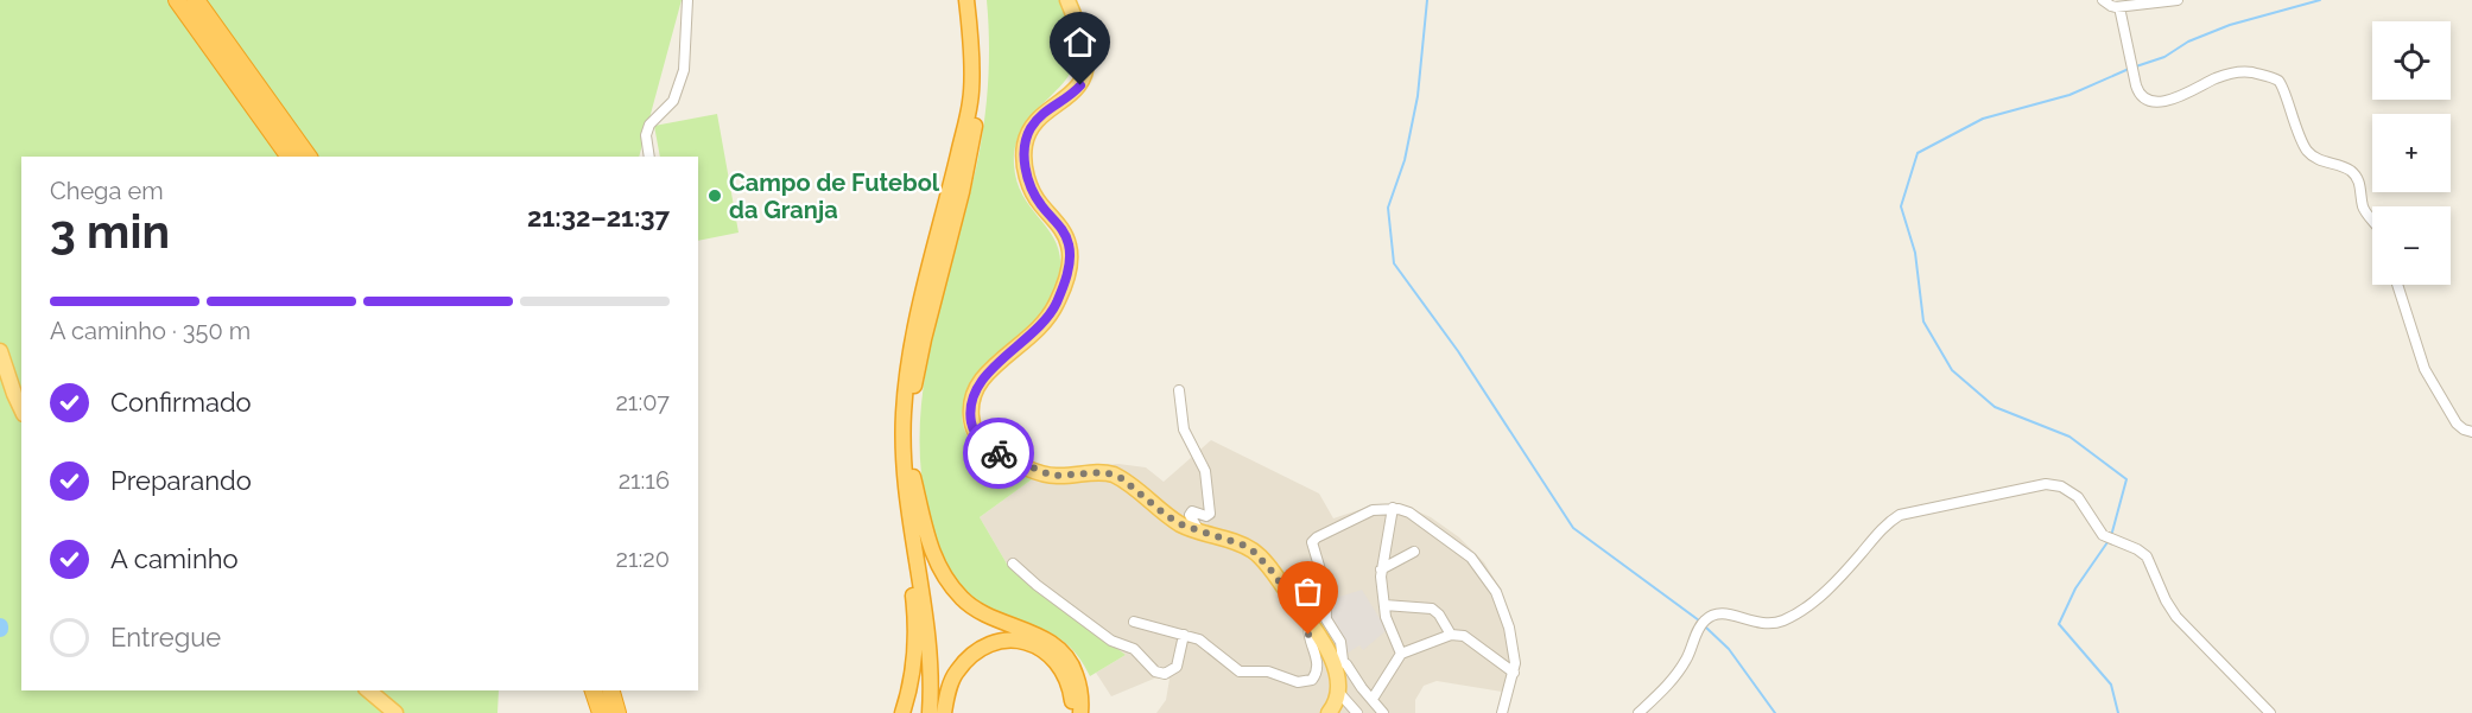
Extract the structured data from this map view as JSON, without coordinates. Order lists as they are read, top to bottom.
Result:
{
  "places": ["Campo de Futebol da Granja"],
  "page": {
    "map_buttons": ["+", "−"],
    "heading": ["3 min", "Chega em", "21:32–21:37"],
    "bar": "A caminho · 350 m",
    "list": [
      ["Confirmado", "21:07"],
      ["Preparando", "21:16"],
      ["A caminho", "21:20"],
      "Entregue"
    ]
  }
}
